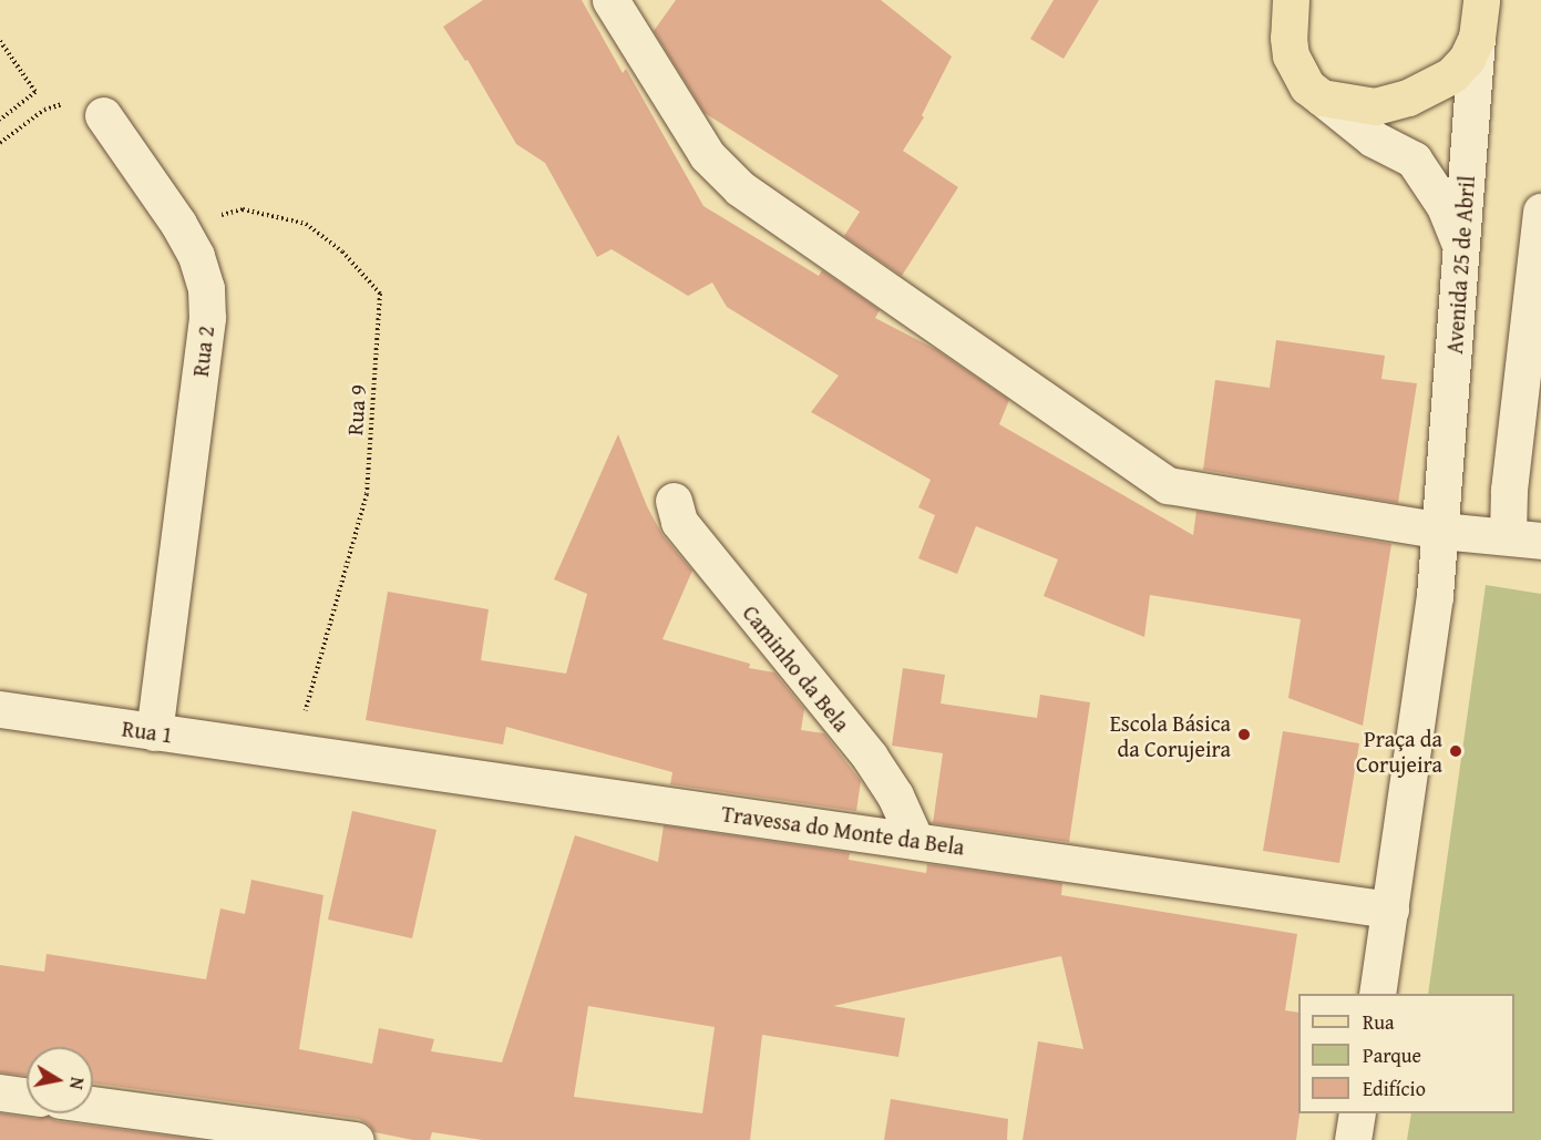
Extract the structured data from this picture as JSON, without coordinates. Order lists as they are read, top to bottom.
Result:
{
  "streets": {
    "main road": ["Avenida 25 de Abril"],
    "street": [
      "Rua 2",
      "Caminho da Bela",
      "Rua 1",
      "Travessa do Monte da Bela"
    ],
    "path": ["Rua 9"]
  },
  "crossings": [
    ["Rua 2", "Rua 9"],
    ["Rua 2", "Rua 1"],
    ["Rua 9", "Rua 1"],
    ["Rua 9", "Travessa do Monte da Bela"],
    ["Caminho da Bela", "Travessa do Monte da Bela"],
    ["Rua 1", "Travessa do Monte da Bela"]
  ],
  "places": ["Escola Básica da Corujeira", "Praça da Corujeira"],
  "legend": ["Rua", "Parque", "Edifício"],
  "north": "right"
}
